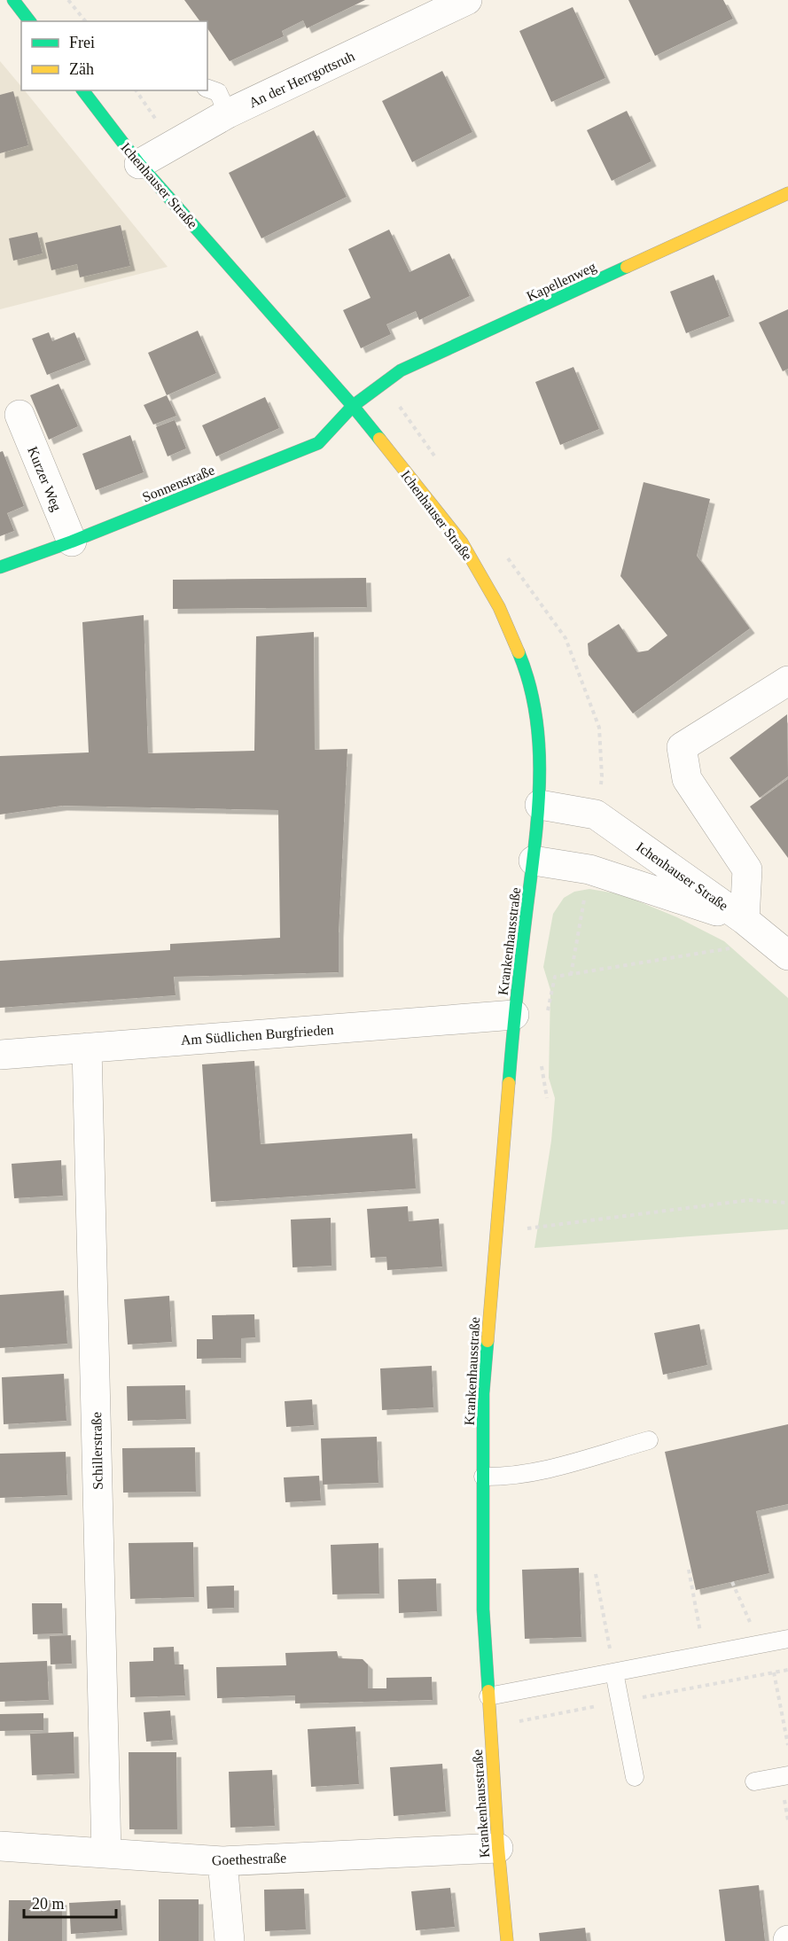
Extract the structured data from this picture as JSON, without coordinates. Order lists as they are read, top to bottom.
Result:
{
  "streets": {
    "street": [
      "An der Herrgottsruh",
      "Ichenhauser Straße",
      "Kapellenweg",
      "Kurzer Weg",
      "Sonnenstraße",
      "Krankenhausstraße",
      "Am Südlichen Burgfrieden",
      "Schillerstraße",
      "Goethestraße"
    ]
  },
  "crossings": [
    ["An der Herrgottsruh", "Ichenhauser Straße"],
    ["Ichenhauser Straße", "Kapellenweg"],
    ["Ichenhauser Straße", "Sonnenstraße"],
    ["Ichenhauser Straße", "Krankenhausstraße"],
    ["Kapellenweg", "Sonnenstraße"],
    ["Kurzer Weg", "Sonnenstraße"],
    ["Krankenhausstraße", "Am Südlichen Burgfrieden"],
    ["Krankenhausstraße", "Goethestraße"],
    ["Am Südlichen Burgfrieden", "Schillerstraße"],
    ["Schillerstraße", "Goethestraße"]
  ],
  "legend": ["Frei", "Zäh"],
  "scale_bar": "20 m"
}
